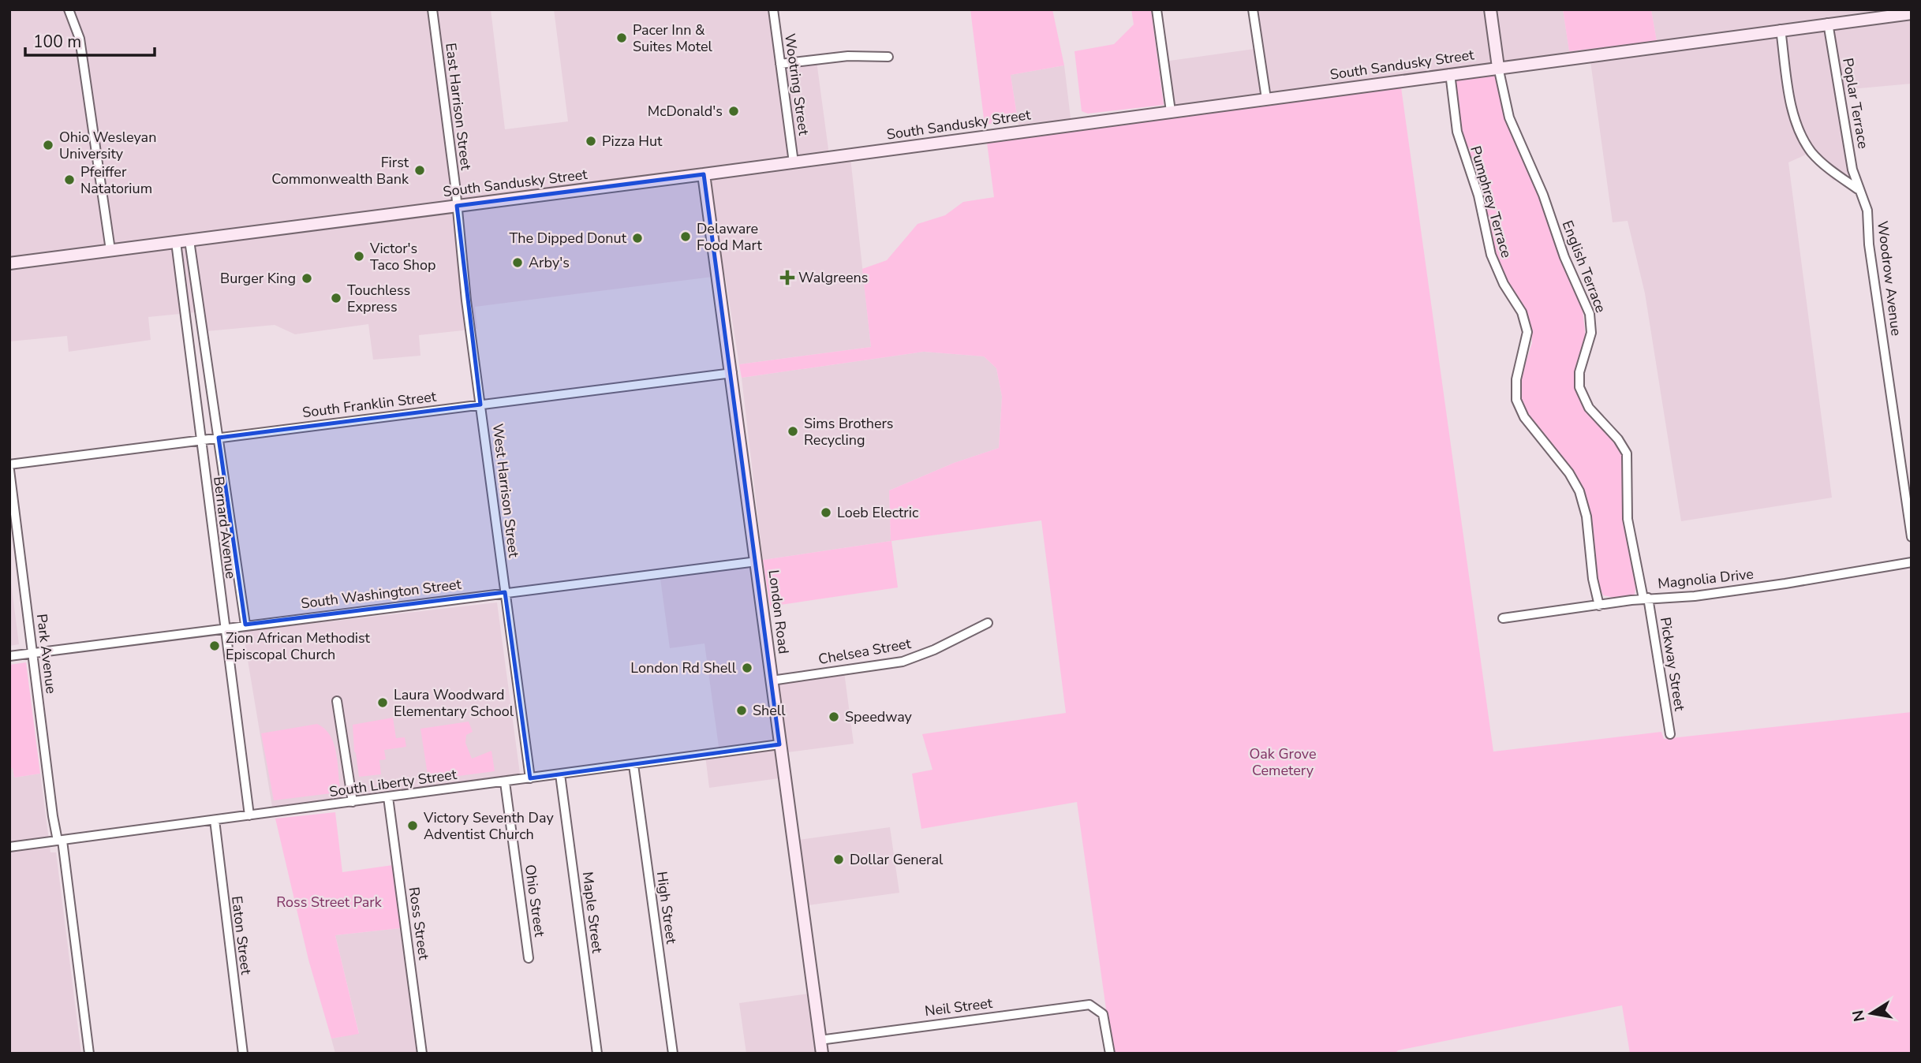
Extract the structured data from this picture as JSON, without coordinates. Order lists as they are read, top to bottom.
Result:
{
  "streets": {
    "street": [
      "South Sandusky Street",
      "Wootring Street",
      "Poplar Terrace",
      "East Harrison Street",
      "Pumphrey Terrace",
      "English Terrace",
      "Woodrow Avenue",
      "South Franklin Street",
      "West Harrison Street",
      "Bernard Avenue",
      "Magnolia Drive",
      "South Washington Street",
      "London Road",
      "Chelsea Street",
      "Park Avenue",
      "Pickway Street",
      "South Liberty Street",
      "Ohio Street",
      "High Street",
      "Maple Street",
      "Ross Street",
      "Eaton Street",
      "Neil Street"
    ]
  },
  "crossings": [
    ["South Sandusky Street", "Wootring Street"],
    ["South Sandusky Street", "Poplar Terrace"],
    ["South Sandusky Street", "East Harrison Street"],
    ["South Sandusky Street", "Pumphrey Terrace"],
    ["South Sandusky Street", "English Terrace"],
    ["South Sandusky Street", "West Harrison Street"],
    ["South Sandusky Street", "Bernard Avenue"],
    ["South Sandusky Street", "London Road"],
    ["Poplar Terrace", "Woodrow Avenue"],
    ["East Harrison Street", "West Harrison Street"],
    ["Pumphrey Terrace", "Magnolia Drive"],
    ["English Terrace", "Magnolia Drive"],
    ["English Terrace", "Pickway Street"],
    ["South Franklin Street", "West Harrison Street"],
    ["South Franklin Street", "Bernard Avenue"],
    ["South Franklin Street", "London Road"],
    ["West Harrison Street", "South Washington Street"],
    ["West Harrison Street", "South Liberty Street"],
    ["Bernard Avenue", "South Washington Street"],
    ["Bernard Avenue", "South Liberty Street"],
    ["Magnolia Drive", "Pickway Street"],
    ["South Washington Street", "London Road"],
    ["South Washington Street", "Park Avenue"],
    ["London Road", "Chelsea Street"],
    ["London Road", "South Liberty Street"],
    ["London Road", "Neil Street"],
    ["Park Avenue", "South Liberty Street"],
    ["South Liberty Street", "Ohio Street"],
    ["South Liberty Street", "High Street"],
    ["South Liberty Street", "Maple Street"],
    ["South Liberty Street", "Ross Street"],
    ["South Liberty Street", "Eaton Street"]
  ],
  "parks": ["Oak Grove Cemetery", "Ross Street Park"],
  "places": {
    "other": [
      "Pacer Inn & Suites Motel",
      "McDonald's",
      "Pizza Hut",
      "Ohio Wesleyan University",
      "First Commonwealth Bank",
      "Pfeiffer Natatorium",
      "Delaware Food Mart",
      "The Dipped Donut",
      "Victor's Taco Shop",
      "Arby's",
      "Burger King",
      "Touchless Express",
      "Sims Brothers Recycling",
      "Loeb Electric",
      "Zion African Methodist Episcopal Church",
      "London Rd Shell",
      "Laura Woodward Elementary School",
      "Shell",
      "Speedway",
      "Victory Seventh Day Adventist Church",
      "Dollar General"
    ],
    "health": ["Walgreens"]
  },
  "scale_bar": "100 m",
  "north": "left"
}
